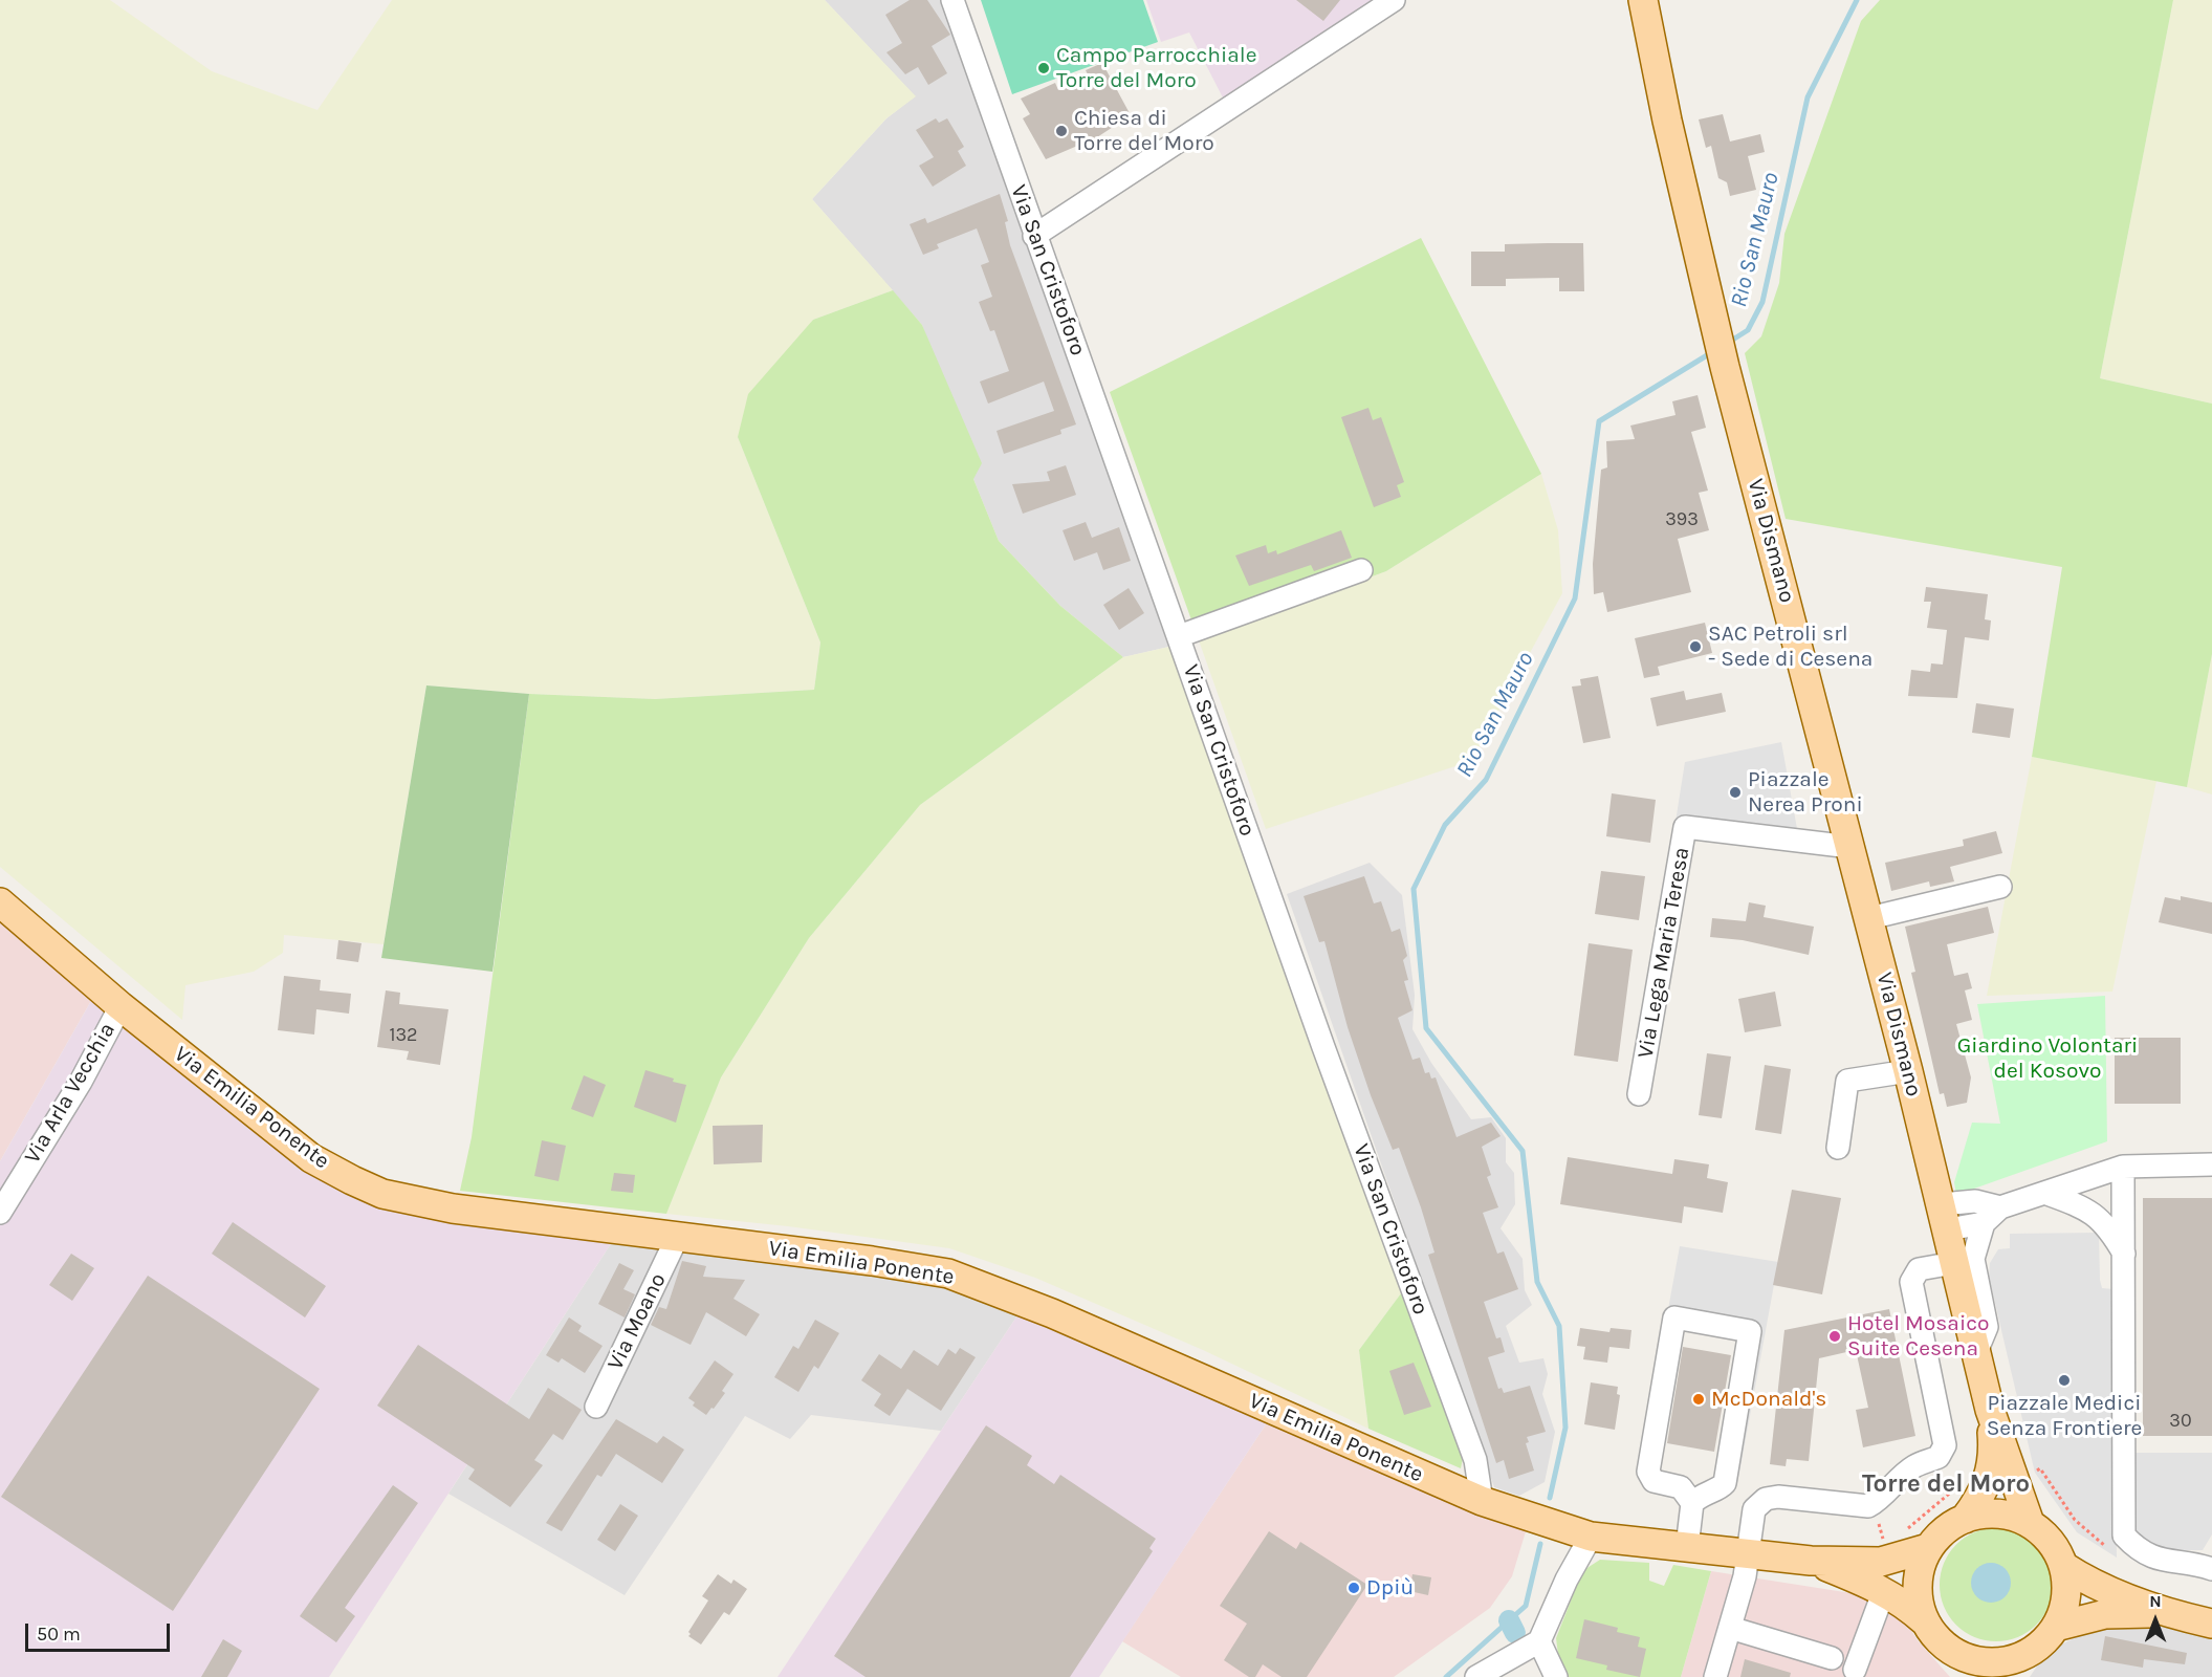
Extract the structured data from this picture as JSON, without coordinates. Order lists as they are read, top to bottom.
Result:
{
  "streets": {
    "main road": ["Via Dismano", "Via Emilia Ponente"],
    "street": [
      "Via San Cristoforo",
      "Via Lega Maria Teresa",
      "Via Arla Vecchia",
      "Via Moano"
    ]
  },
  "crossings": [
    ["Via San Cristoforo", "Via Emilia Ponente"],
    ["Via Dismano", "Via Lega Maria Teresa"],
    ["Via Dismano", "Via Emilia Ponente"],
    ["Via Arla Vecchia", "Via Emilia Ponente"],
    ["Via Emilia Ponente", "Via Moano"]
  ],
  "districts": ["Torre del Moro"],
  "water": ["Rio San Mauro"],
  "parks": ["Giardino Volontari del Kosovo"],
  "places": [
    "Campo Parrocchiale Torre del Moro",
    "Chiesa di Torre del Moro",
    "SAC Petroli srl - Sede di Cesena",
    "Piazzale Nerea Proni",
    "Hotel Mosaico Suite Cesena",
    "Piazzale Medici Senza Frontiere",
    "McDonald's",
    "Dpiù"
  ],
  "house_numbers": ["393", "132", "30"],
  "scale_bar": "50 m",
  "north": "top"
}
